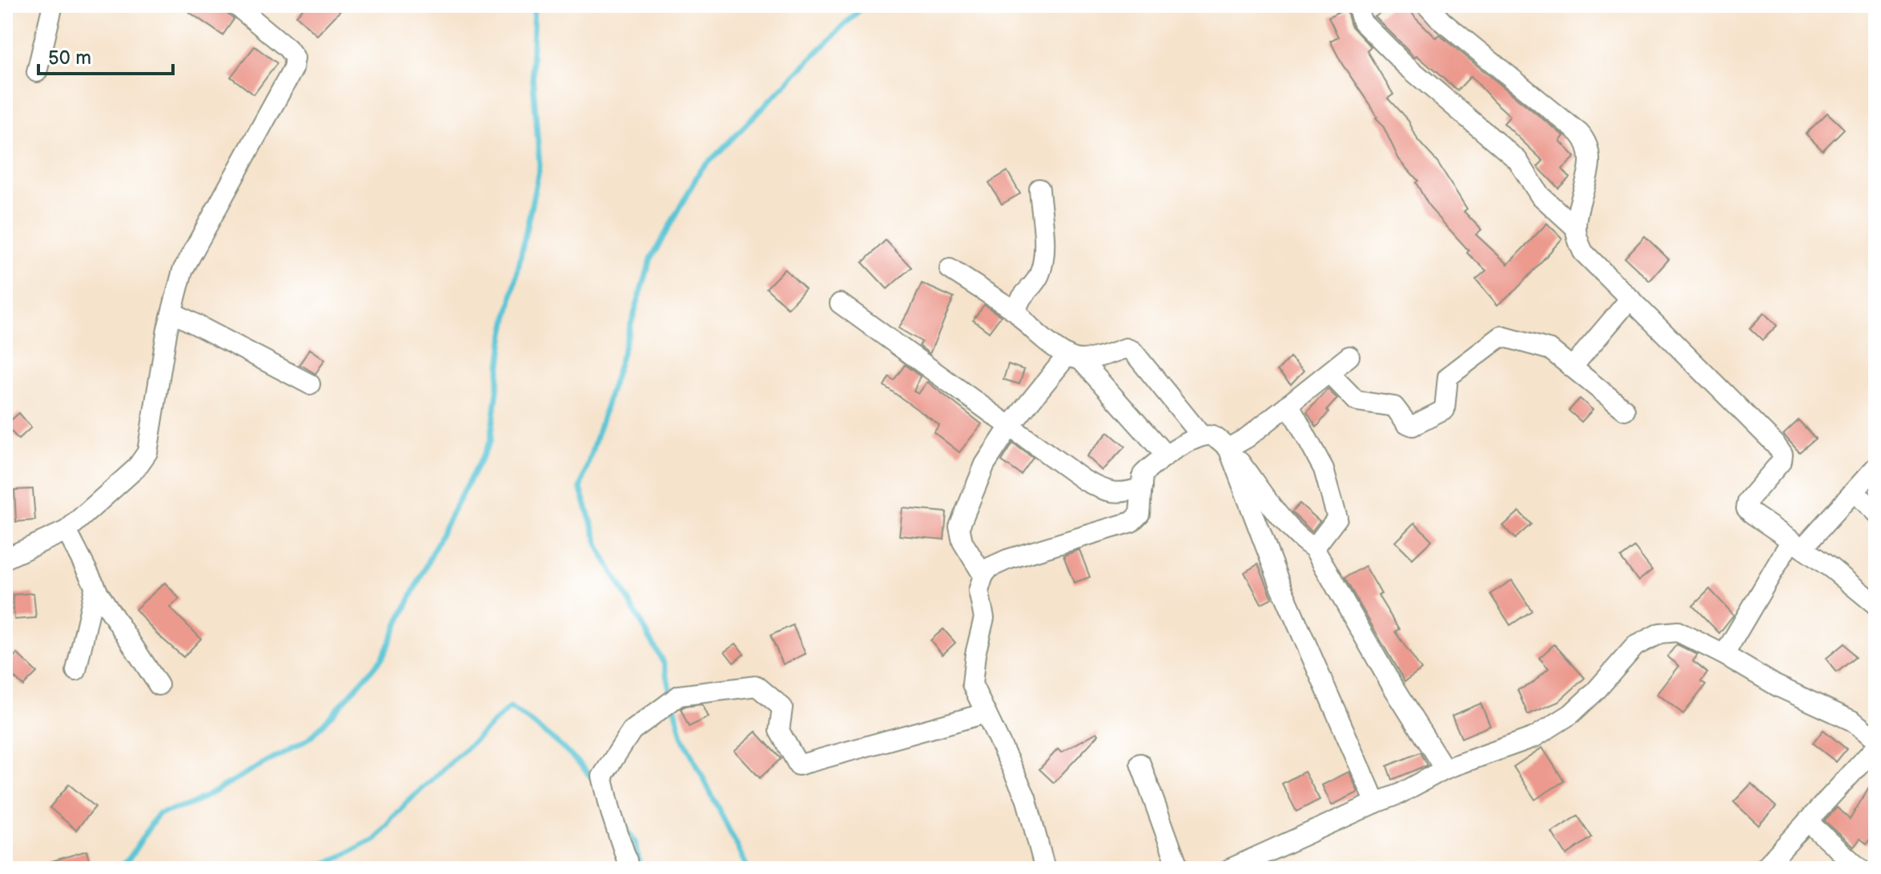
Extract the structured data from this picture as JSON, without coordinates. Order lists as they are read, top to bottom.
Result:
{
  "scale_bar": "50 m"
}
